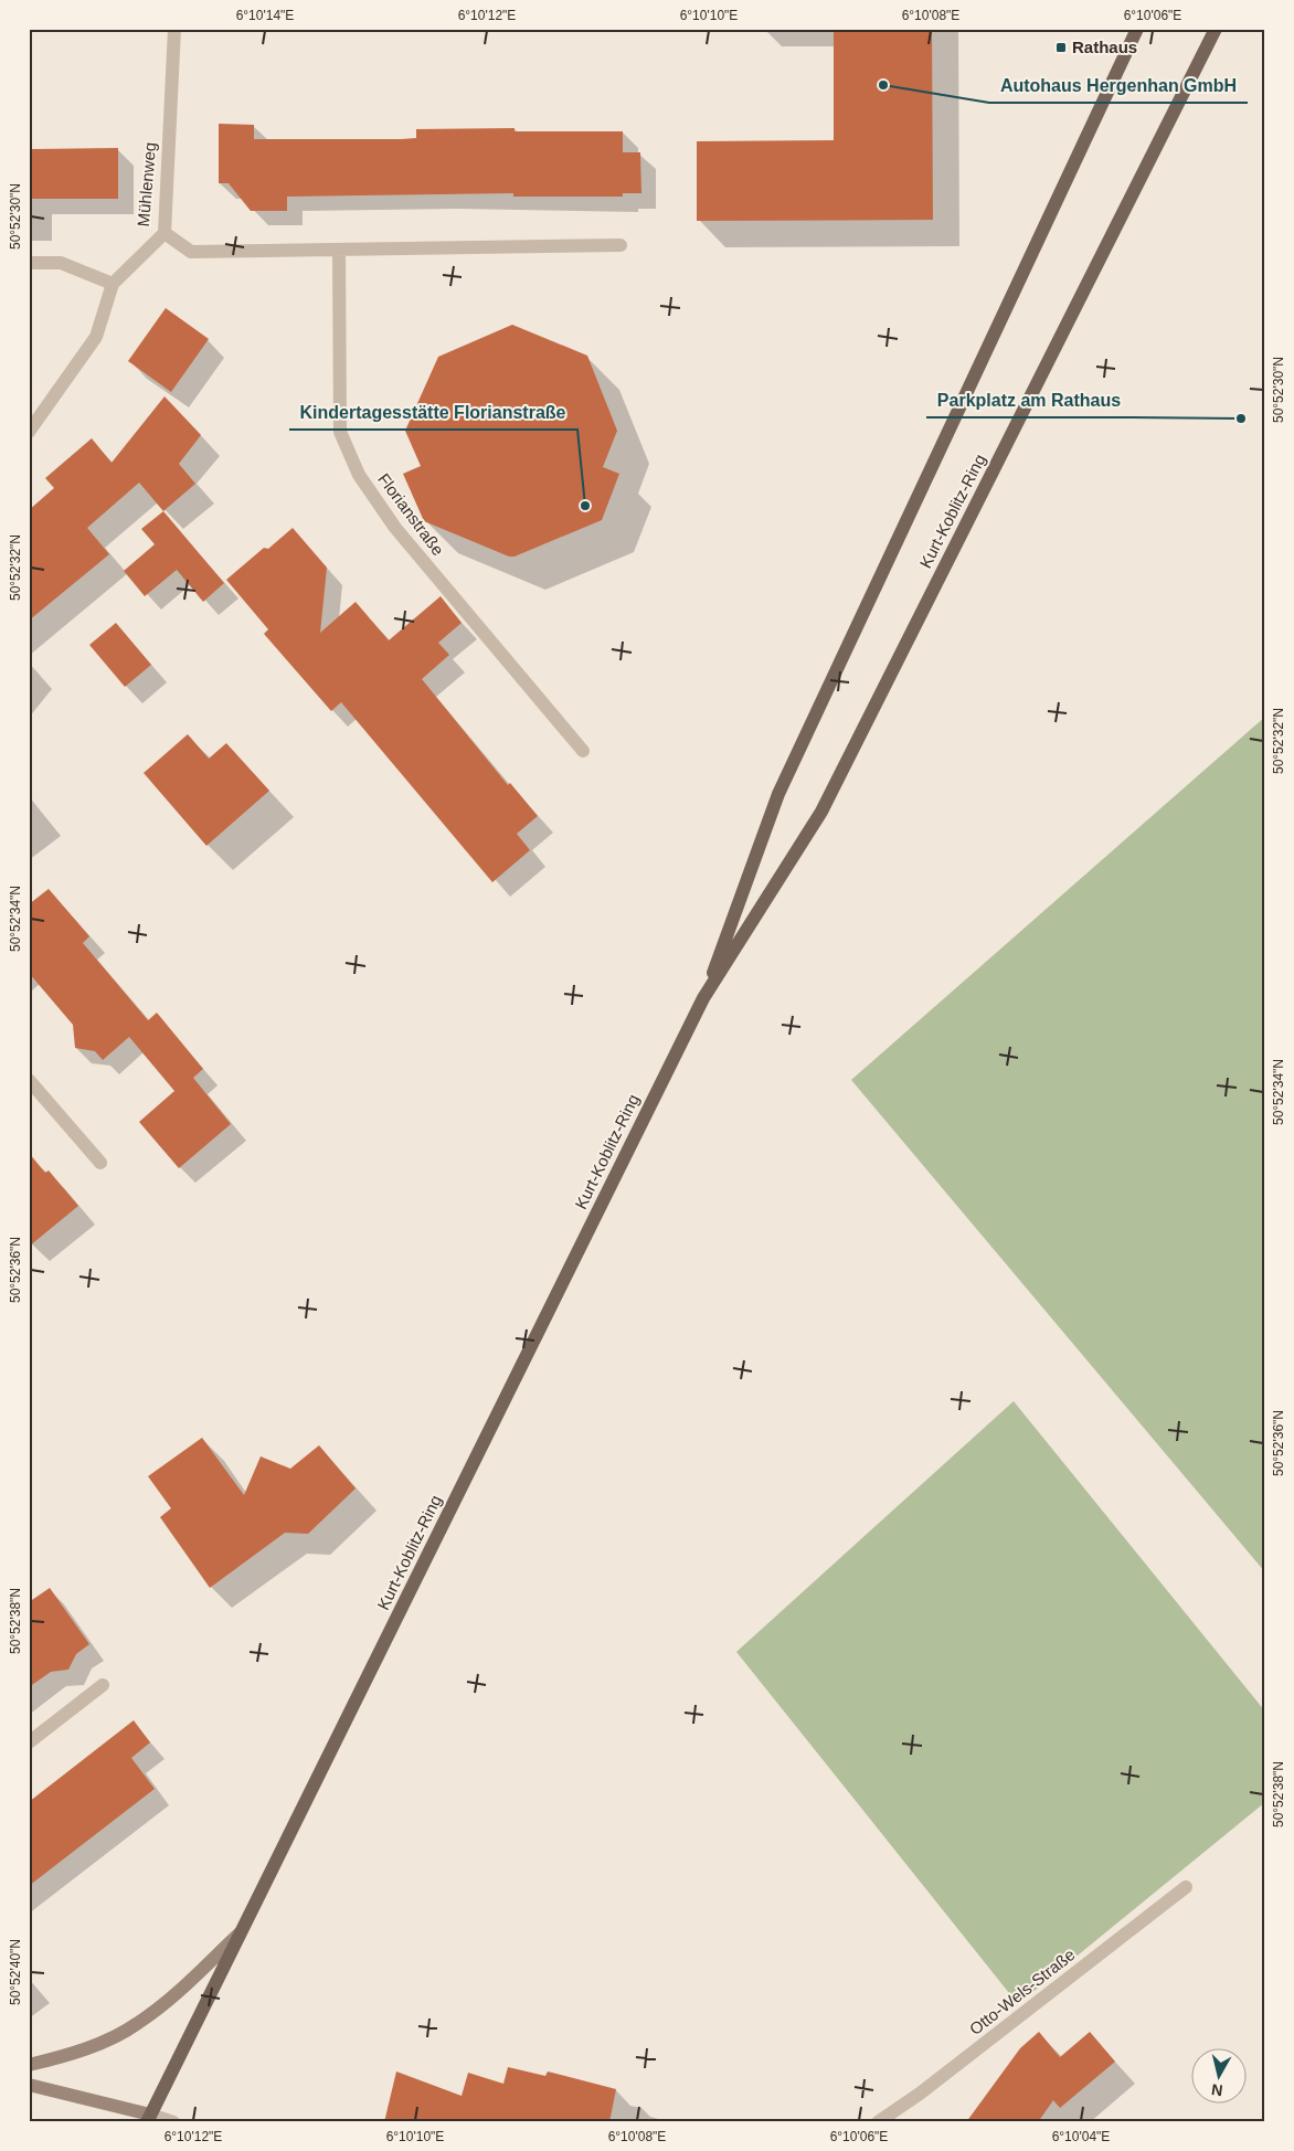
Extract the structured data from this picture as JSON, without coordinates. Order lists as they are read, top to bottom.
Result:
{
  "streets": {
    "main road": ["Kurt-Koblitz-Ring"],
    "street": ["Mühlenweg", "Florianstraße", "Otto-Wels-Straße"]
  },
  "places": {
    "transit": ["Rathaus"],
    "other": ["Autohaus Hergenhan GmbH", "Parkplatz am Rathaus", "Kindertagesstätte Florianstraße"]
  },
  "north": "bottom",
  "coordinates": [
    "6°10'14\"E",
    "6°10'12\"E",
    "6°10'10\"E",
    "6°10'08\"E",
    "6°10'06\"E",
    "50°52'30\"N",
    "50°52'32\"N",
    "50°52'34\"N",
    "50°52'36\"N",
    "50°52'38\"N",
    "50°52'40\"N",
    "6°10'04\"E"
  ]
}
